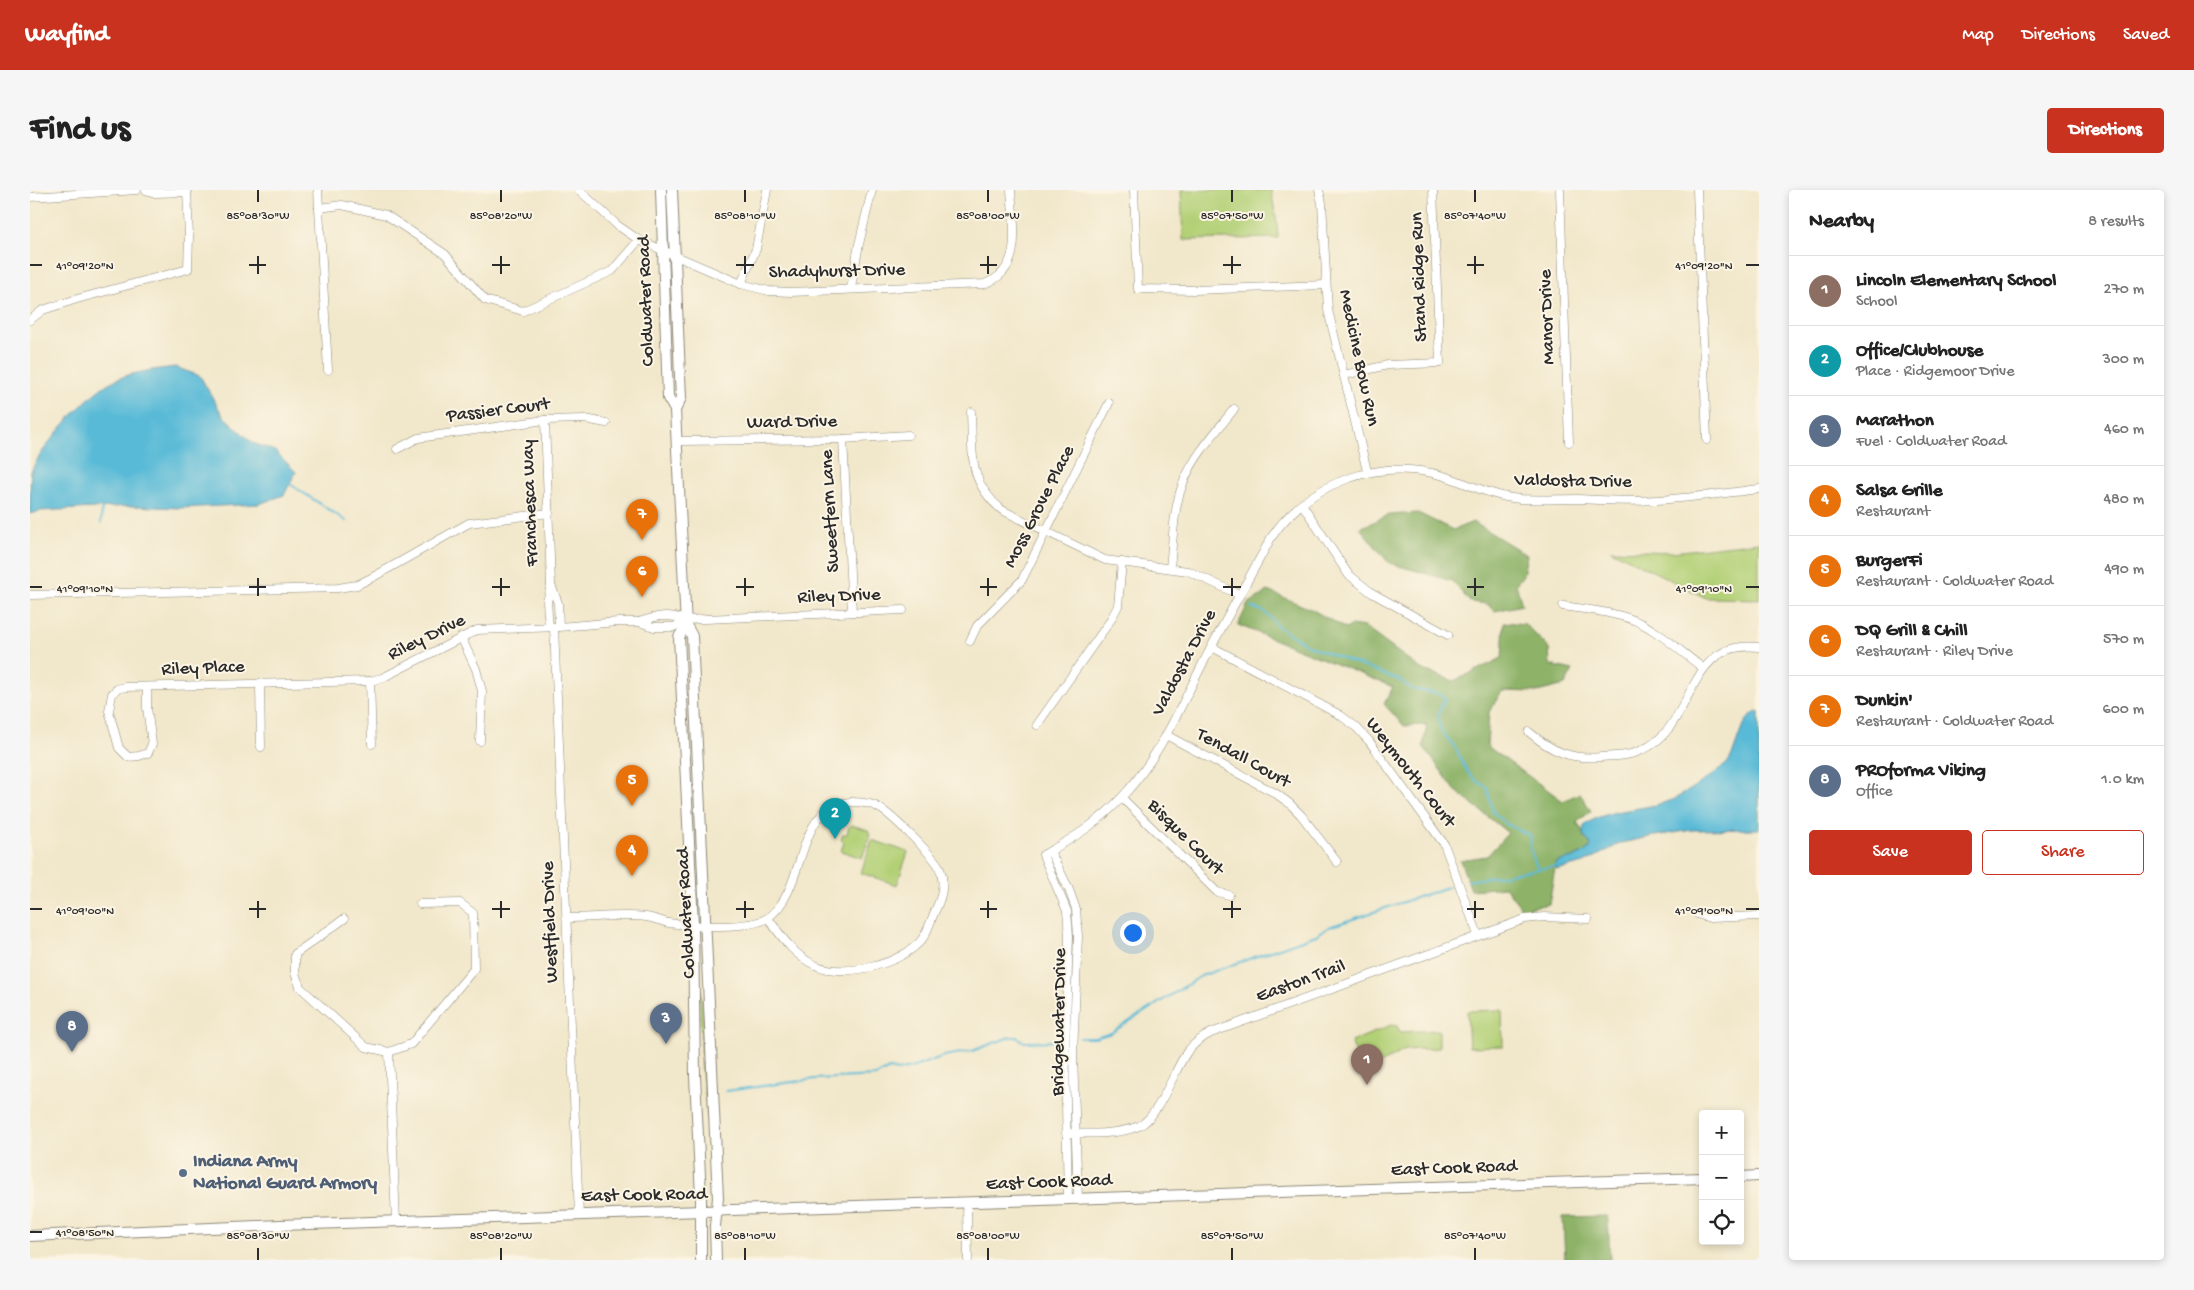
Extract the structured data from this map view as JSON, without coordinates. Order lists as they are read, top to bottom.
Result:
{
  "streets": {
    "main road": ["Coldwater Road", "East Cook Road"],
    "street": [
      "Shadyhurst Drive",
      "Stand Ridge Run",
      "Manor Drive",
      "Medicine Bow Run",
      "Passier Court",
      "Ward Drive",
      "Valdosta Drive",
      "Franchesca Way",
      "Moss Grove Place",
      "Sweetfern Lane",
      "Riley Drive",
      "Riley Place",
      "Tendall Court",
      "Weymouth Court",
      "Bisque Court",
      "Westfield Drive",
      "Easton Trail",
      "Bridgewater Drive"
    ]
  },
  "crossings": [
    ["Shadyhurst Drive", "Coldwater Road"],
    ["Stand Ridge Run", "Medicine Bow Run"],
    ["Coldwater Road", "Ward Drive"],
    ["Coldwater Road", "Riley Drive"],
    ["Coldwater Road", "East Cook Road"],
    ["Medicine Bow Run", "Valdosta Drive"],
    ["Passier Court", "Franchesca Way"],
    ["Ward Drive", "Sweetfern Lane"],
    ["Valdosta Drive", "Tendall Court"],
    ["Valdosta Drive", "Weymouth Court"],
    ["Valdosta Drive", "Bisque Court"],
    ["Valdosta Drive", "Bridgewater Drive"],
    ["Franchesca Way", "Riley Drive"],
    ["Franchesca Way", "Westfield Drive"],
    ["Sweetfern Lane", "Riley Drive"],
    ["Riley Drive", "Riley Place"],
    ["Riley Drive", "Westfield Drive"],
    ["Weymouth Court", "Easton Trail"],
    ["Westfield Drive", "East Cook Road"],
    ["Easton Trail", "Bridgewater Drive"],
    ["Bridgewater Drive", "East Cook Road"]
  ],
  "places": ["Indiana Army National Guard Armory"],
  "page": {
    "header": "Wayfind",
    "nav": ["Map", "Directions", "Saved"],
    "buttons": [
      "Directions",
      ["Save", "Share"]
    ],
    "title": "Find us",
    "heading": ["Nearby", "8 results"],
    "list": [
      {
        "mark": "1",
        "name": "Lincoln Elementary School",
        "note": "School",
        "value": "270 m"
      },
      {
        "mark": "2",
        "name": "Office/Clubhouse",
        "note": "Place · Ridgemoor Drive",
        "value": "300 m"
      },
      {
        "mark": "3",
        "name": "Marathon",
        "note": "Fuel · Coldwater Road",
        "value": "460 m"
      },
      {
        "mark": "4",
        "name": "Salsa Grille",
        "note": "Restaurant",
        "value": "480 m"
      },
      {
        "mark": "5",
        "name": "BurgerFi",
        "note": "Restaurant · Coldwater Road",
        "value": "490 m"
      },
      {
        "mark": "6",
        "name": "DQ Grill & Chill",
        "note": "Restaurant · Riley Drive",
        "value": "570 m"
      },
      {
        "mark": "7",
        "name": "Dunkin'",
        "note": "Restaurant · Coldwater Road",
        "value": "600 m"
      },
      {
        "mark": "8",
        "name": "PROforma Viking",
        "note": "Office",
        "value": "1.0 km"
      }
    ],
    "pins": [
      "7",
      "6",
      "5",
      "2",
      "4",
      "3",
      "8",
      "1"
    ],
    "map_buttons": ["+", "−"]
  },
  "coordinates": [
    "85°08'30\"W",
    "85°08'20\"W",
    "85°08'10\"W",
    "85°08'00\"W",
    "85°07'50\"W",
    "85°07'40\"W",
    "41°09'20\"N",
    "41°09'10\"N",
    "41°09'00\"N",
    "41°08'50\"N"
  ]
}
